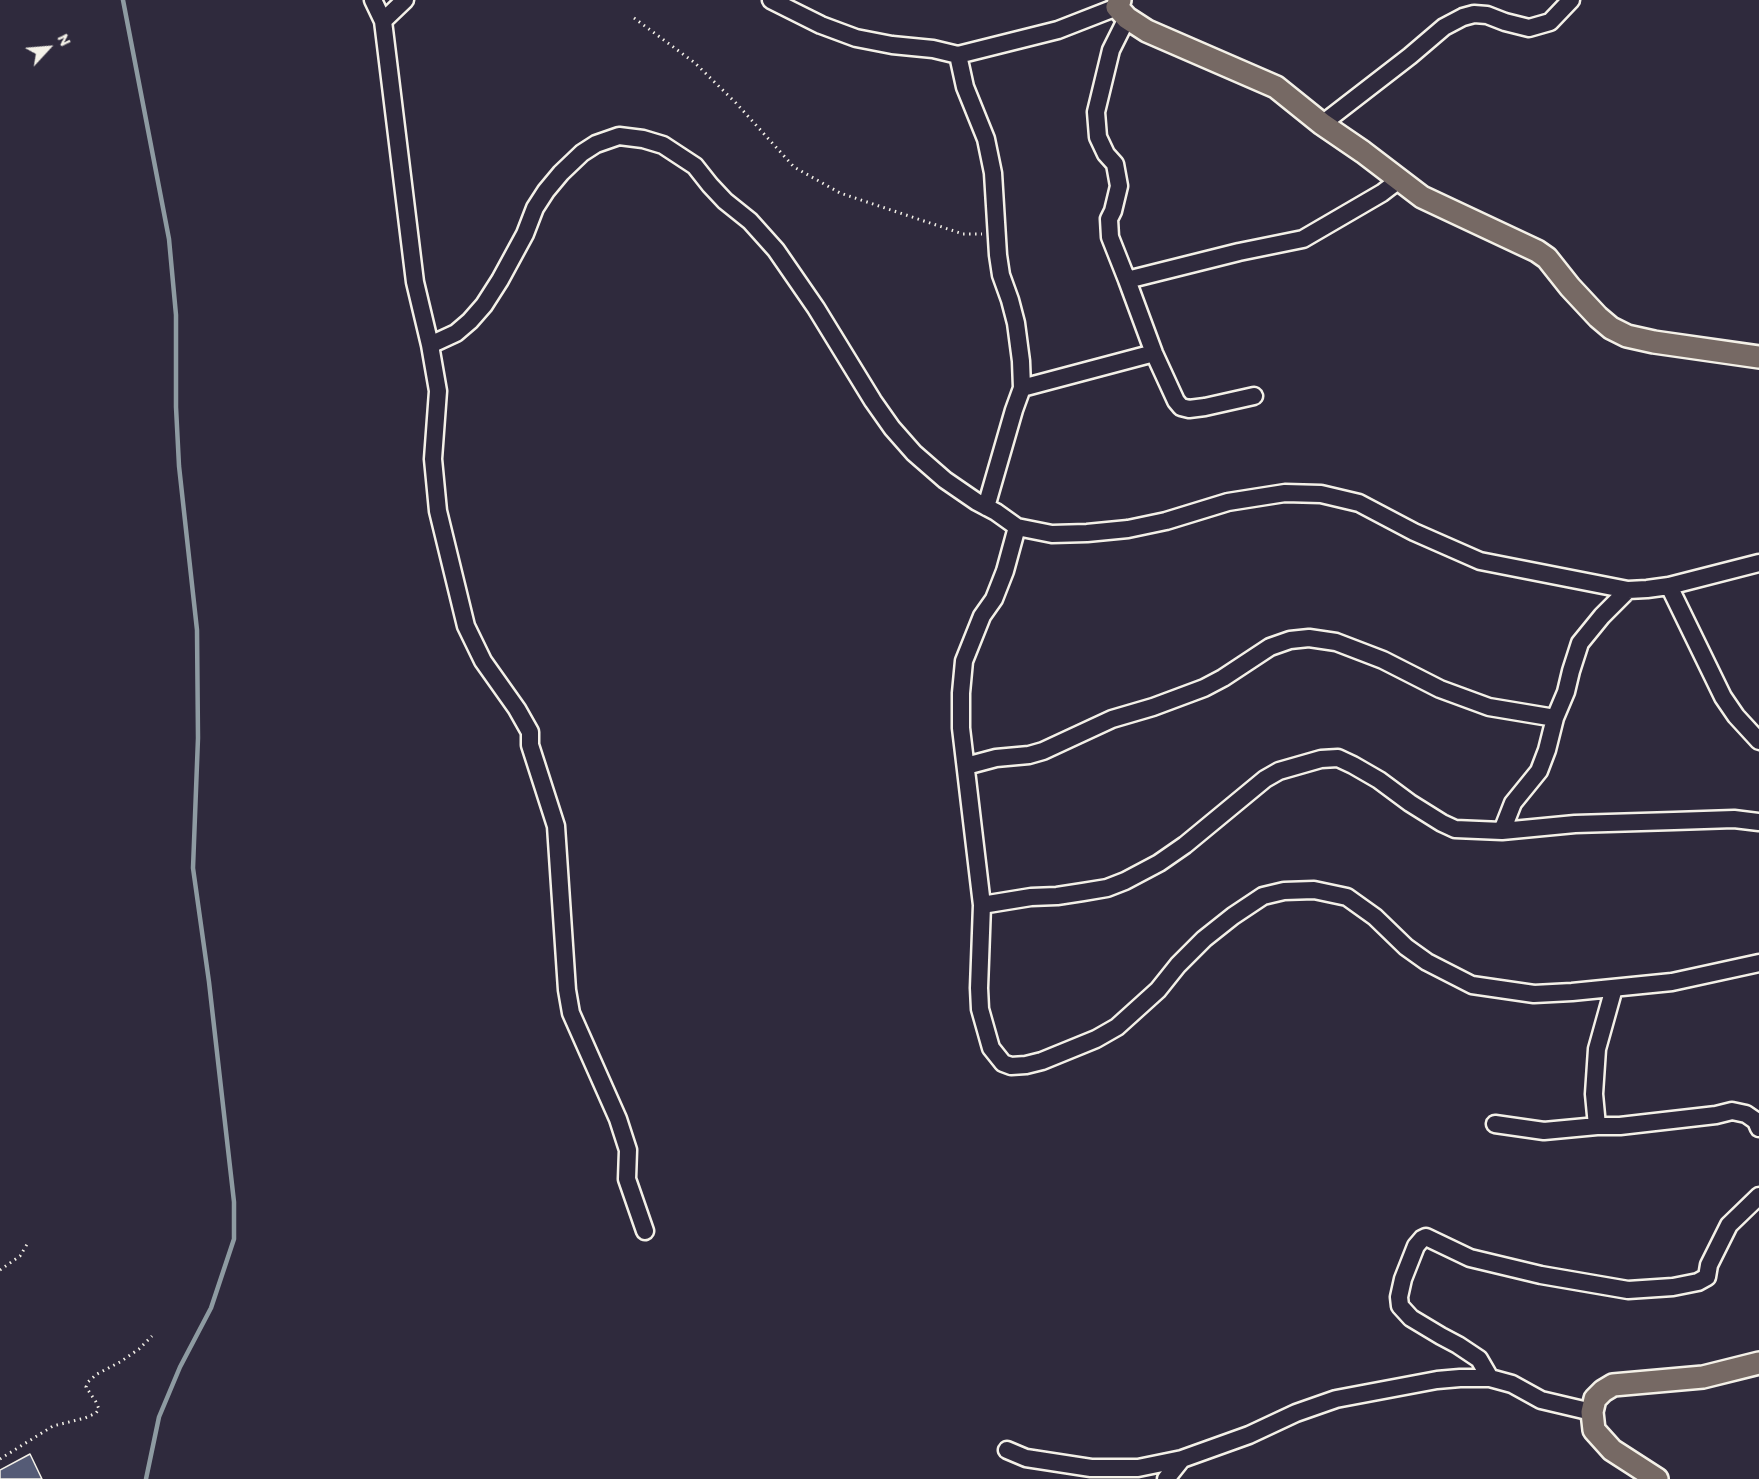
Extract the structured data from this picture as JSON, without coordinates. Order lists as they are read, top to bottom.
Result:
{
  "north": "top right"
}
